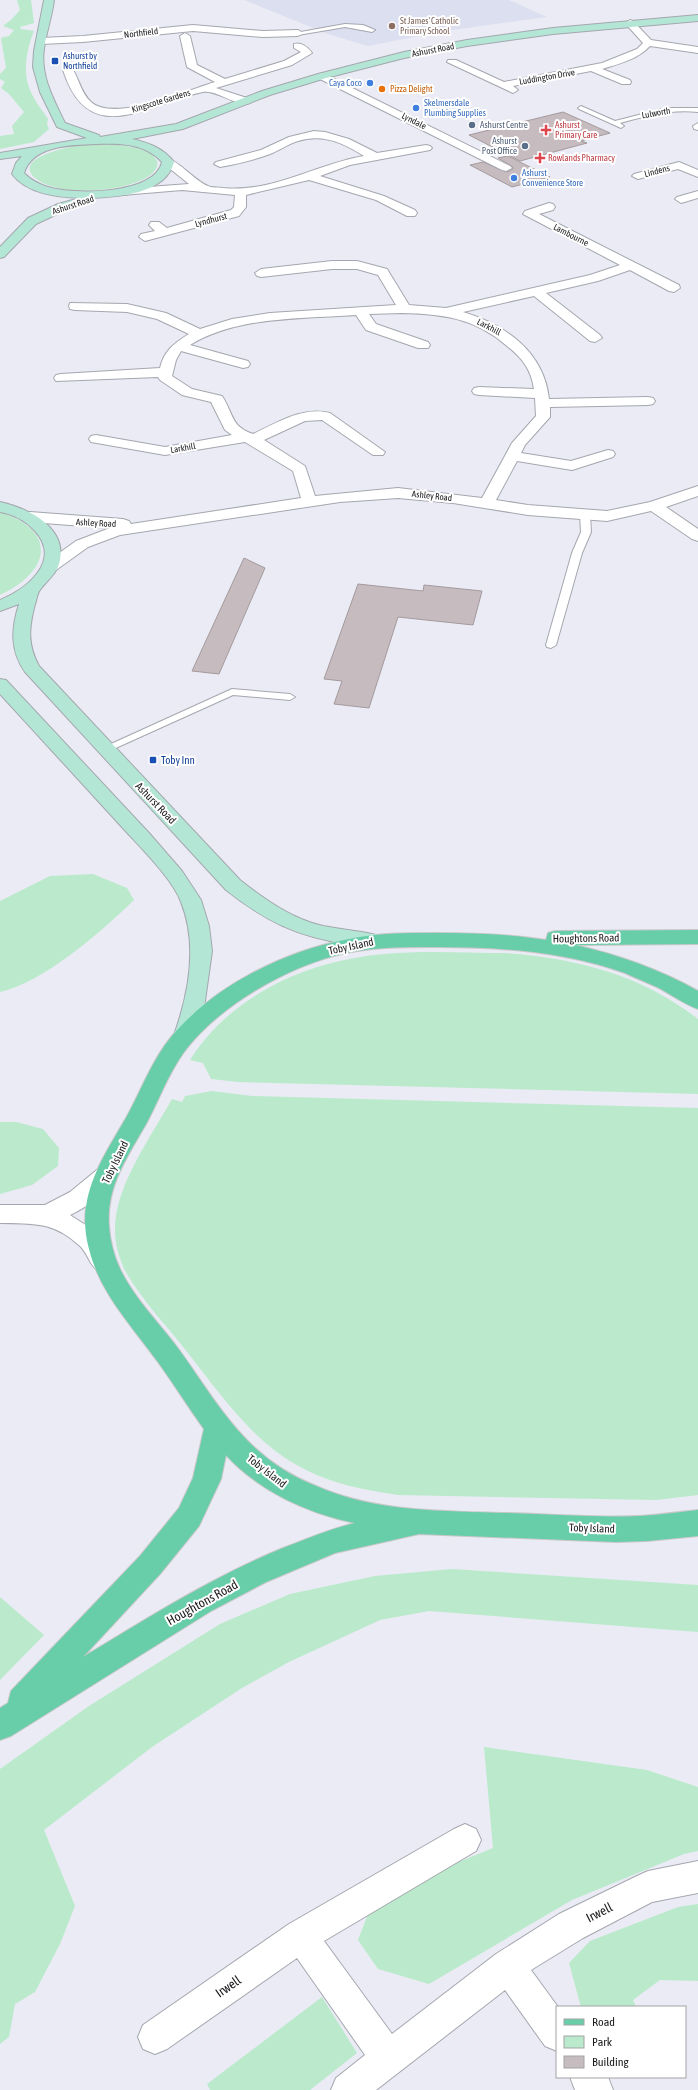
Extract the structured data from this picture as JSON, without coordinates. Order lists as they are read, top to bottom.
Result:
{
  "streets": {
    "main road": ["Houghtons Road", "Toby Island"],
    "street": [
      "Northfield",
      "Ashurst Road",
      "Luddington Drive",
      "Kingscote Gardens",
      "Lyndale",
      "Lindens",
      "Lyndhurst",
      "Lambourne",
      "Larkhill",
      "Ashley Road",
      "Irwell"
    ],
    "lane": ["Lulworth"]
  },
  "crossings": [
    ["Ashurst Road", "Kingscote Gardens"],
    ["Ashurst Road", "Lyndale"],
    ["Ashurst Road", "Toby Island"],
    ["Larkhill", "Ashley Road"],
    ["Houghtons Road", "Toby Island"]
  ],
  "places": {
    "other": [
      "St James' Catholic Primary School",
      "Caya Coco",
      "Pizza Delight",
      "Skelmersdale Plumbing Supplies",
      "Ashurst Centre",
      "Ashurst Post Office",
      "Ashurst Convenience Store"
    ],
    "transit": ["Ashurst by Northfield", "Toby Inn"],
    "health": ["Ashurst Primary Care", "Rowlands Pharmacy"]
  },
  "legend": ["Road", "Park", "Building"]
}
